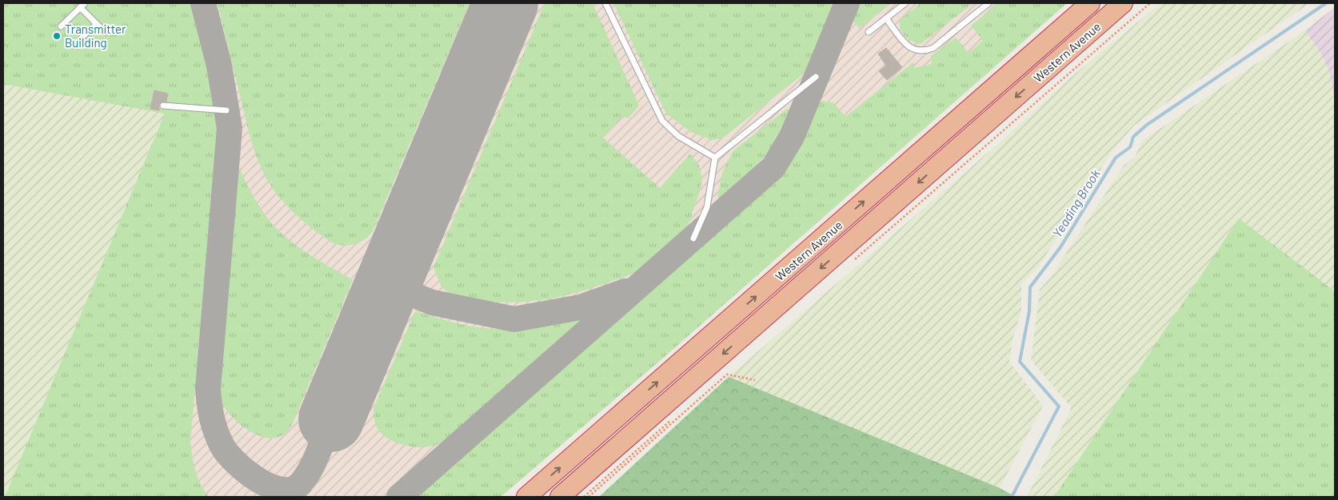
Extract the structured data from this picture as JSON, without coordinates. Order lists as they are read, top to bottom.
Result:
{
  "streets": {
    "highway": ["Western Avenue"]
  },
  "water": ["Yeading Brook"],
  "places": ["Transmitter Building"]
}
